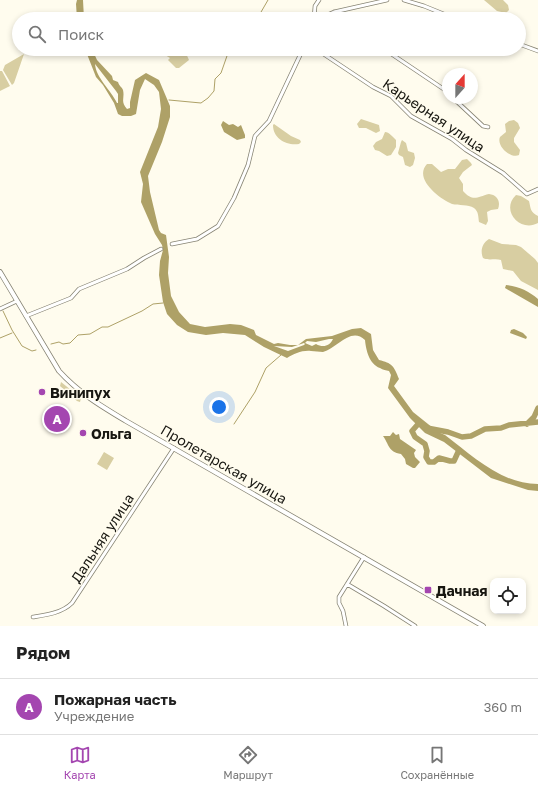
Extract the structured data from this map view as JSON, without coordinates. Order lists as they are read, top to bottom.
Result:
{
  "streets": {
    "main road": ["Пролетарская улица"],
    "street": ["Карьерная улица", "Дальняя улица"]
  },
  "crossings": [
    ["Пролетарская улица", "Дальняя улица"]
  ],
  "places": {
    "other": ["Винипух", "Ольга"],
    "transit": ["Дачная"]
  },
  "north": "top",
  "page": {
    "search": "Поиск",
    "pins": "A",
    "heading": "Рядом",
    "list": [
      {
        "mark": "A",
        "name": "Пожарная часть",
        "note": "Учреждение",
        "value": "360 m"
      }
    ],
    "nav": ["Карта", "Маршрут", "Сохранённые"]
  }
}
